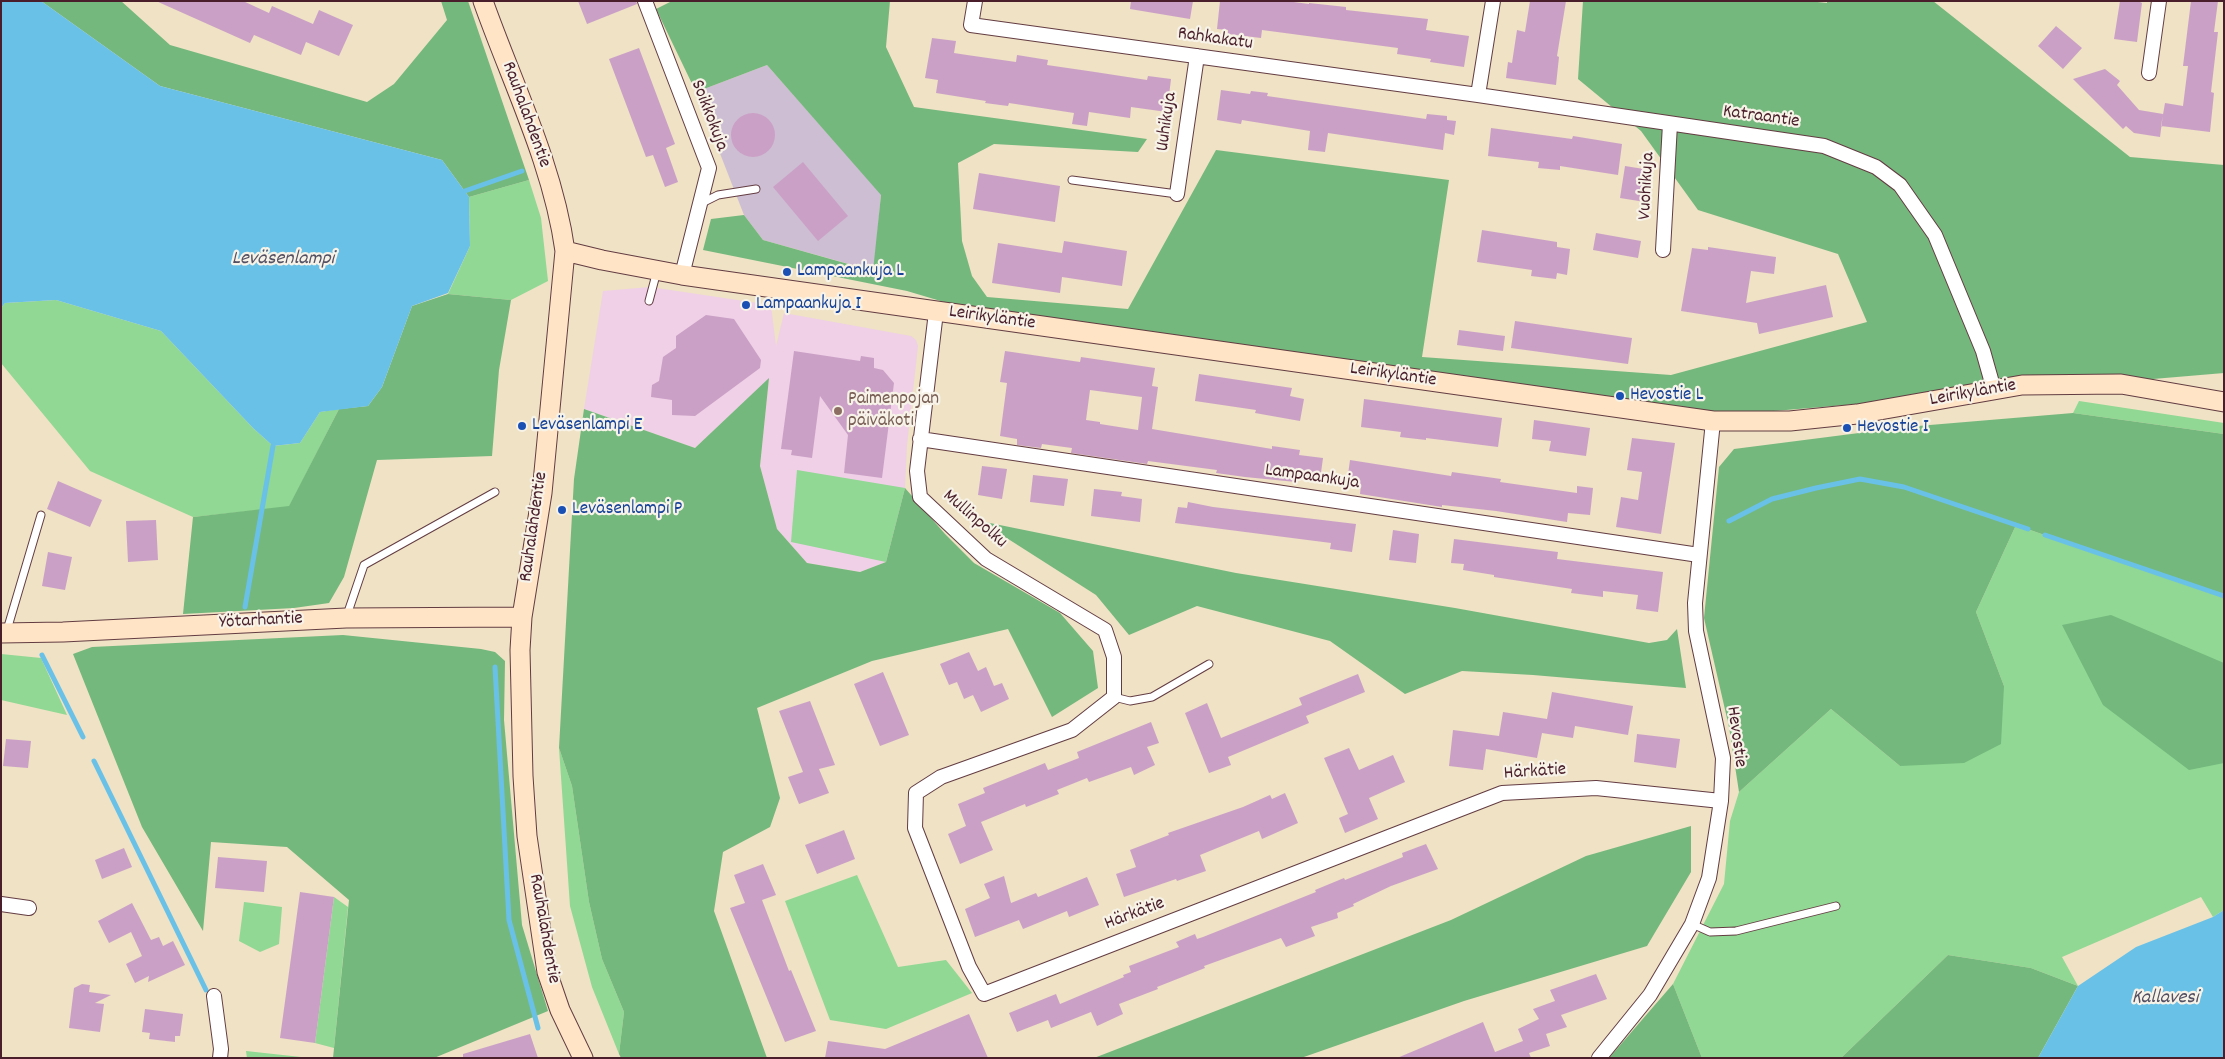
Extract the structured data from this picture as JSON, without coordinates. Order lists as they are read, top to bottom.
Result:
{
  "streets": {
    "street": [
      "Rahkakatu",
      "Rauhalahdentie",
      "Soikkokuja",
      "Katraantie",
      "Uuhikuja",
      "Vuohikuja",
      "Leirikyläntie",
      "Lampaankuja",
      "Mullinpolku",
      "Yötarhantie",
      "Hevostie",
      "Härkätie"
    ]
  },
  "crossings": [
    ["Rahkakatu", "Katraantie"],
    ["Rahkakatu", "Uuhikuja"],
    ["Rauhalahdentie", "Leirikyläntie"],
    ["Rauhalahdentie", "Yötarhantie"],
    ["Soikkokuja", "Leirikyläntie"],
    ["Katraantie", "Vuohikuja"],
    ["Katraantie", "Leirikyläntie"],
    ["Leirikyläntie", "Mullinpolku"],
    ["Leirikyläntie", "Hevostie"],
    ["Lampaankuja", "Mullinpolku"],
    ["Lampaankuja", "Hevostie"],
    ["Mullinpolku", "Härkätie"],
    ["Hevostie", "Härkätie"]
  ],
  "water": ["Leväsenlampi", "Kallavesi"],
  "places": [
    "Lampaankuja L",
    "Lampaankuja I",
    "Hevostie L",
    "Paimenpojan päiväkoti",
    "Leväsenlampi E",
    "Hevostie I",
    "Leväsenlampi P"
  ]
}
